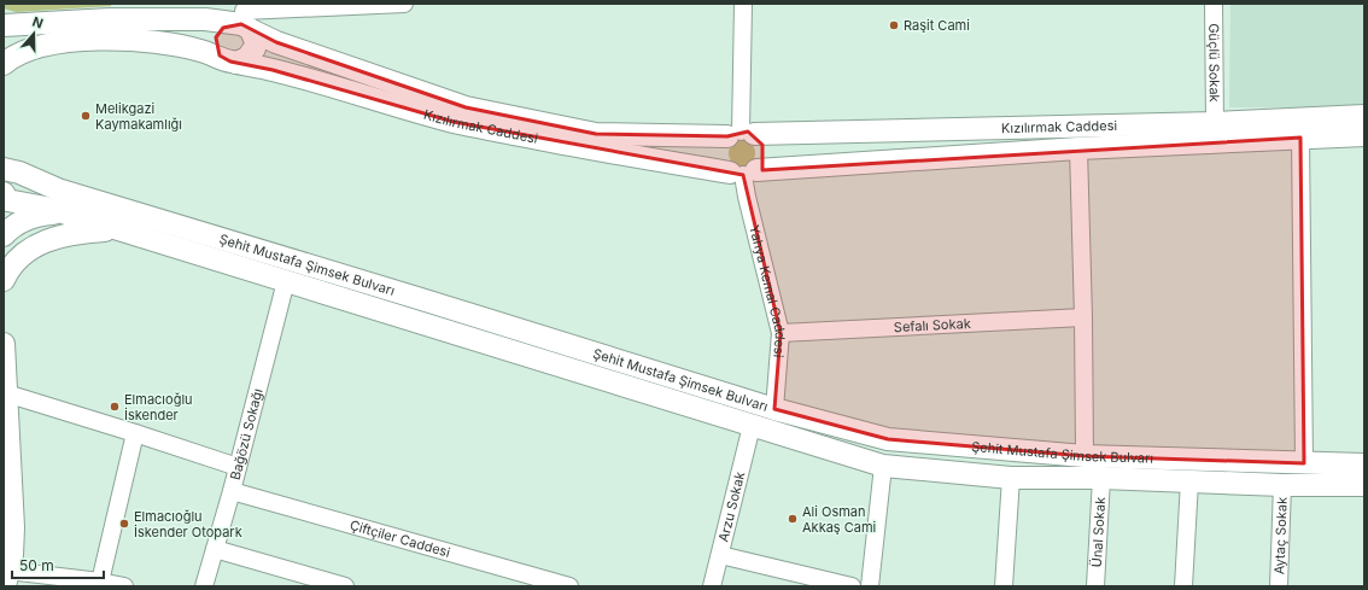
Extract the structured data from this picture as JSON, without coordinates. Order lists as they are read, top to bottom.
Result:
{
  "streets": {
    "main road": ["Kızılırmak Caddesi", "Şehit Mustafa Şimsek Bulvarı"],
    "street": [
      "Güçlü Sokak",
      "Yahya Kemal Caddesi",
      "Sefalı Sokak",
      "Bağözü Sokağı",
      "Arzu Sokak",
      "Ünal Sokak",
      "Aytaç Sokak",
      "Çiftçiler Caddesi"
    ]
  },
  "crossings": [
    ["Güçlü Sokak", "Kızılırmak Caddesi"],
    ["Kızılırmak Caddesi", "Yahya Kemal Caddesi"],
    ["Şehit Mustafa Şimsek Bulvarı", "Yahya Kemal Caddesi"],
    ["Şehit Mustafa Şimsek Bulvarı", "Bağözü Sokağı"],
    ["Şehit Mustafa Şimsek Bulvarı", "Arzu Sokak"],
    ["Şehit Mustafa Şimsek Bulvarı", "Ünal Sokak"],
    ["Şehit Mustafa Şimsek Bulvarı", "Aytaç Sokak"],
    ["Yahya Kemal Caddesi", "Sefalı Sokak"],
    ["Bağözü Sokağı", "Çiftçiler Caddesi"]
  ],
  "places": [
    "Raşit Cami",
    "Melikgazi Kaymakamlığı",
    "Elmacıoğlu İskender",
    "Ali Osman Akkaş Cami",
    "Elmacıoğlu İskender Otopark"
  ],
  "scale_bar": "50 m",
  "north": "top"
}
